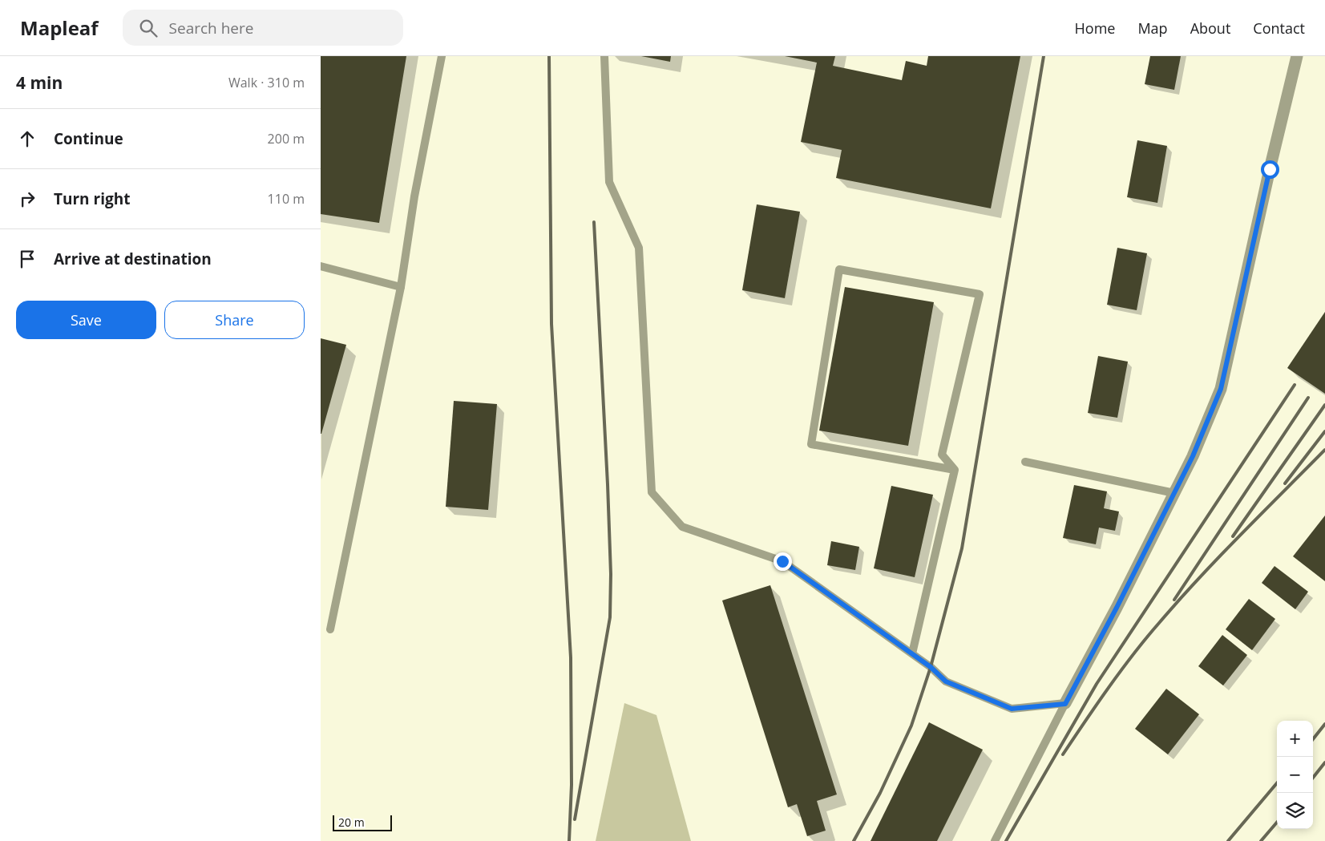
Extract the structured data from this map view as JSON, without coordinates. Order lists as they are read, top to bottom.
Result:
{
  "scale_bar": "20 m",
  "page": {
    "header": "Mapleaf",
    "search": "Search here",
    "nav": [
      "Home",
      "Map",
      "About",
      "Contact"
    ],
    "heading": ["4 min", "Walk · 310 m"],
    "list": [
      ["Continue", "200 m"],
      ["Turn right", "110 m"],
      "Arrive at destination"
    ],
    "buttons": ["Save", "Share"],
    "map_buttons": ["+", "−"],
    "scale": "20 m"
  }
}
